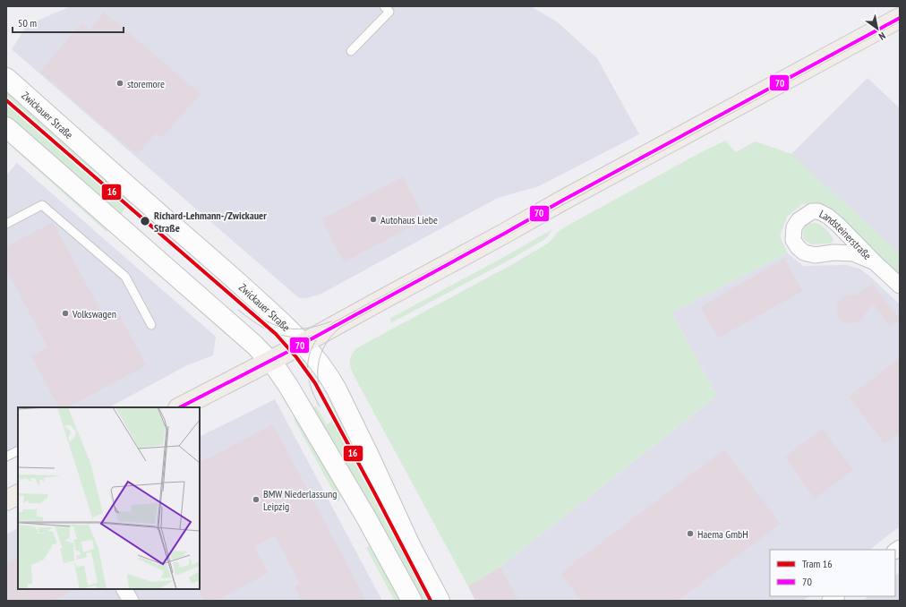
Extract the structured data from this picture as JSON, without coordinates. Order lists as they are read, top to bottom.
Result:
{
  "streets": {
    "main road": ["Zwickauer Straße"],
    "street": ["Landsteinerstraße"]
  },
  "places": [
    "storemore",
    "Autohaus Liebe",
    "Richard-Lehmann-/Zwickauer Straße",
    "Volkswagen",
    "BMW Niederlassung Leipzig",
    "Haema GmbH"
  ],
  "lines": ["transit line 70", "tram line 16"],
  "legend": ["Tram 16", "70"],
  "scale_bar": "50 m",
  "north": "bottom right"
}
